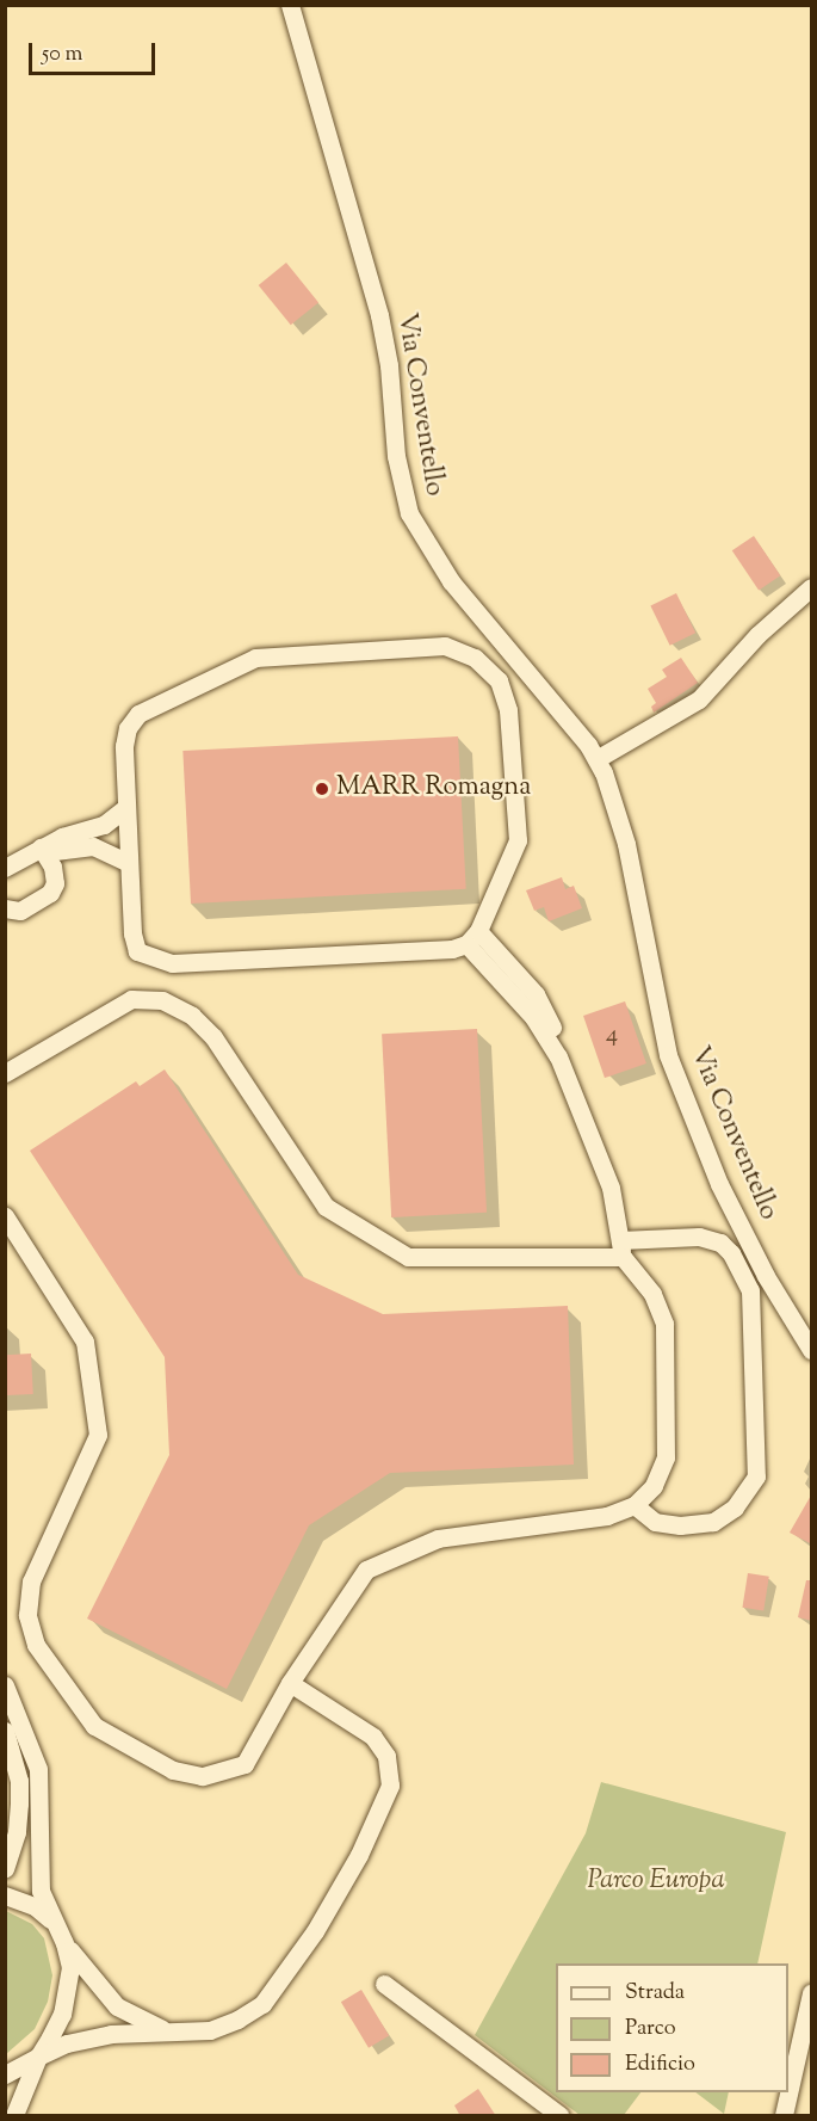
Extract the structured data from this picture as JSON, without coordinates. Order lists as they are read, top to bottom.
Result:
{
  "streets": {
    "street": ["Via Conventello"]
  },
  "parks": ["Parco Europa"],
  "places": ["MARR Romagna"],
  "house_numbers": ["4"],
  "legend": ["Strada", "Parco", "Edificio"],
  "scale_bar": "50 m"
}
